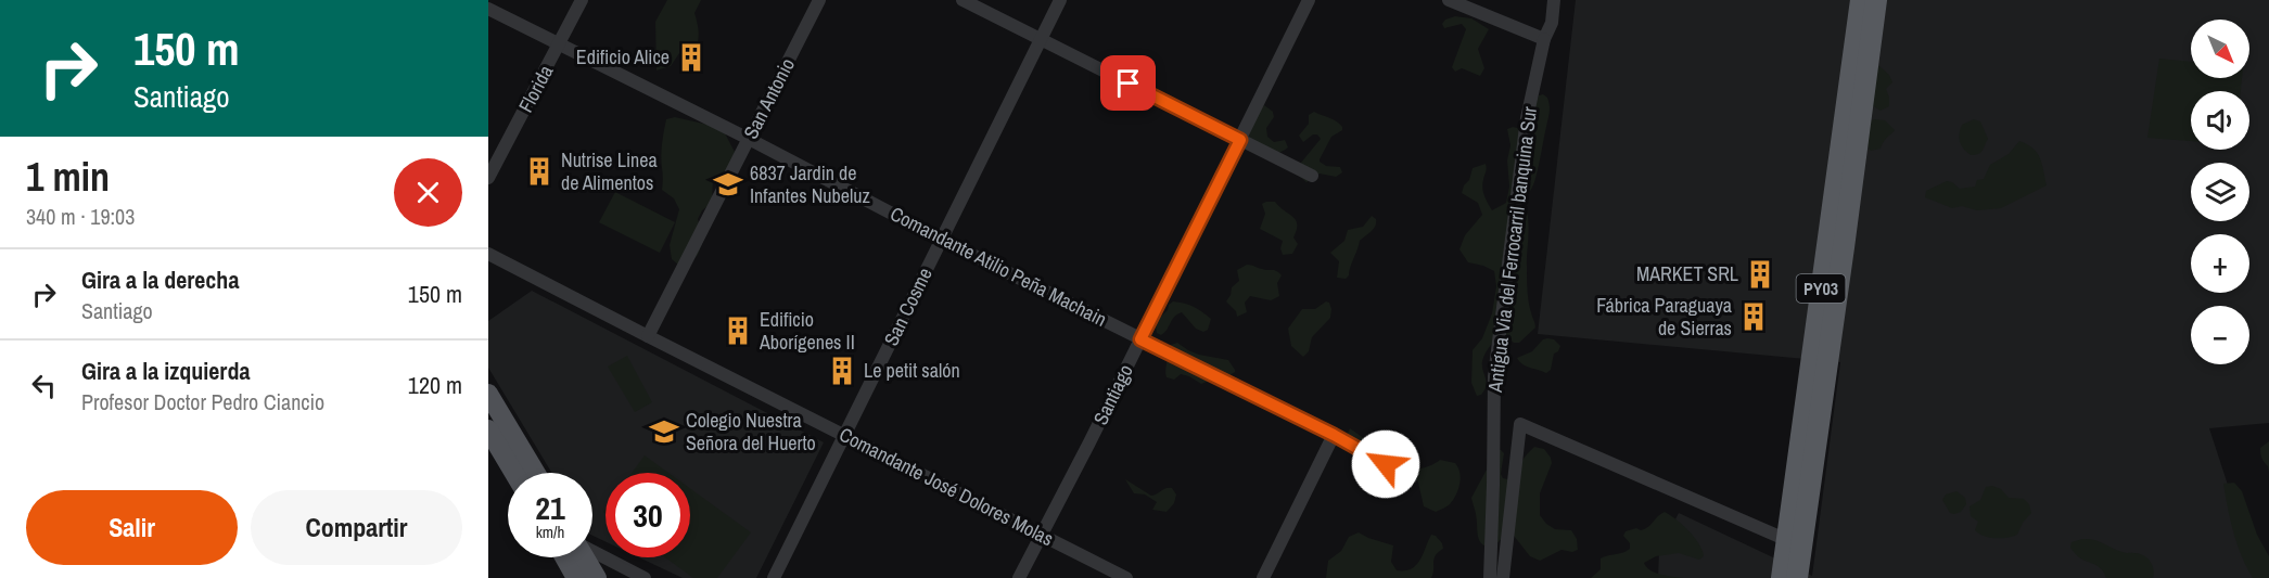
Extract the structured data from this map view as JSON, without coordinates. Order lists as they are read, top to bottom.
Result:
{
  "streets": {
    "highway": ["PY03"],
    "street": [
      "Florida",
      "San Antonio",
      "Antigua Via del Ferrocarril banquina Sur",
      "Comandante Atilio Peña Machain",
      "San Cosme",
      "Santiago",
      "Comandante José Dolores Molas"
    ]
  },
  "crossings": [
    ["Florida", "Comandante Atilio Peña Machain"],
    ["San Antonio", "Comandante Atilio Peña Machain"],
    ["San Antonio", "Comandante José Dolores Molas"],
    ["Comandante Atilio Peña Machain", "San Cosme"],
    ["Comandante Atilio Peña Machain", "Santiago"],
    ["San Cosme", "Comandante José Dolores Molas"],
    ["Santiago", "Comandante José Dolores Molas"]
  ],
  "places": {
    "building": [
      "Edificio Alice",
      "Nutrise Linea de Alimentos",
      "MARKET SRL",
      "Fábrica Paraguaya de Sierras",
      "Edificio Aborígenes II",
      "Le petit salón"
    ],
    "school or university": ["6837 Jardin de Infantes Nubeluz", "Colegio Nuestra Señora del Huerto"]
  },
  "north": "bottom right",
  "page": {
    "turn": ["150 m", "Santiago"],
    "map_buttons": ["+", "−"],
    "heading": ["1 min", "340 m · 19:03"],
    "list": [
      {
        "name": "Gira a la derecha",
        "note": "Santiago",
        "value": "150 m"
      },
      {
        "name": "Gira a la izquierda",
        "note": "Profesor Doctor Pedro Ciancio",
        "value": "120 m"
      }
    ],
    "speed": "21 km/h",
    "limit": "30",
    "buttons": ["Salir", "Compartir"]
  }
}
